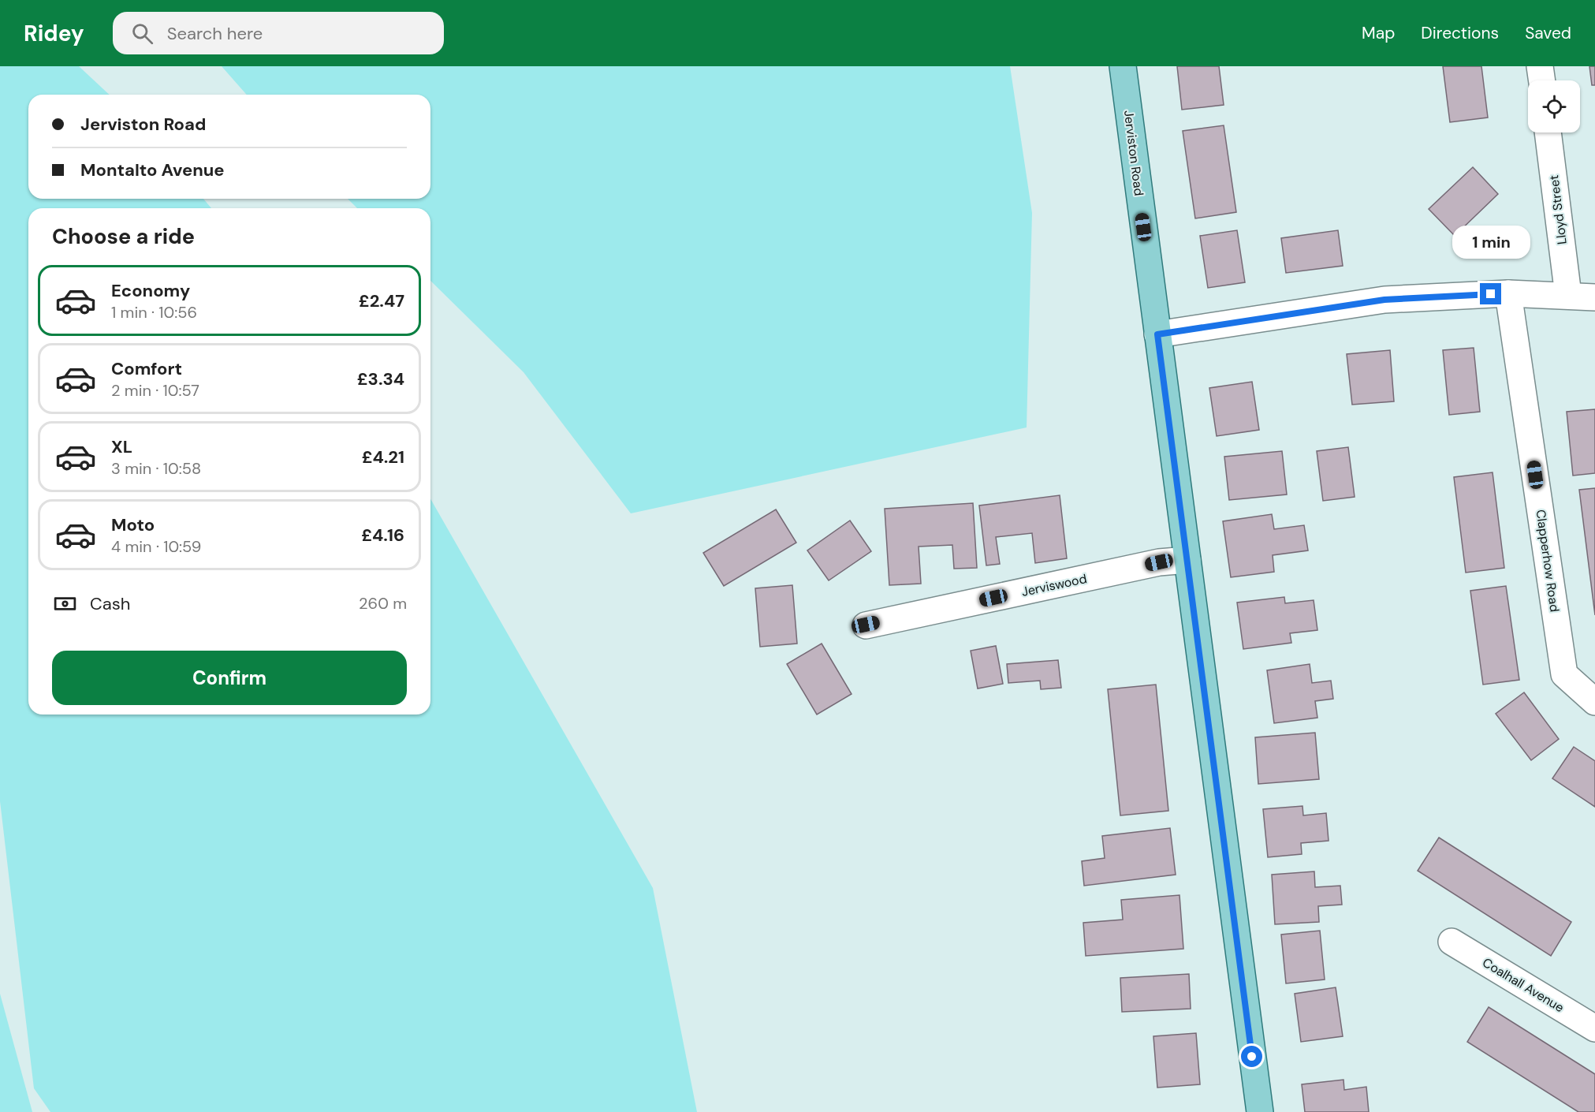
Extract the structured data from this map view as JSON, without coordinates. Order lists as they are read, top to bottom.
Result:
{
  "streets": {
    "main road": ["Jerviston Road"],
    "street": [
      "Lloyd Street",
      "Clapperhow Road",
      "Jerviswood",
      "Coalhall Avenue"
    ]
  },
  "crossings": [
    ["Jerviston Road", "Jerviswood"]
  ],
  "page": {
    "header": "Ridey",
    "search": "Search here",
    "nav": ["Map", "Directions", "Saved"],
    "banner": ["Jerviston Road", "Montalto Avenue"],
    "heading": "Choose a ride",
    "bubble": "1 min",
    "list": [
      {
        "name": "Economy",
        "note": "1 min · 10:56",
        "value": "£2.47"
      },
      {
        "name": "Comfort",
        "note": "2 min · 10:57",
        "value": "£3.34"
      },
      {
        "name": "XL",
        "note": "3 min · 10:58",
        "value": "£4.21"
      },
      {
        "name": "Moto",
        "note": "4 min · 10:59",
        "value": "£4.16"
      }
    ],
    "pay": ["Cash", "260 m"],
    "buttons": "Confirm"
  }
}
